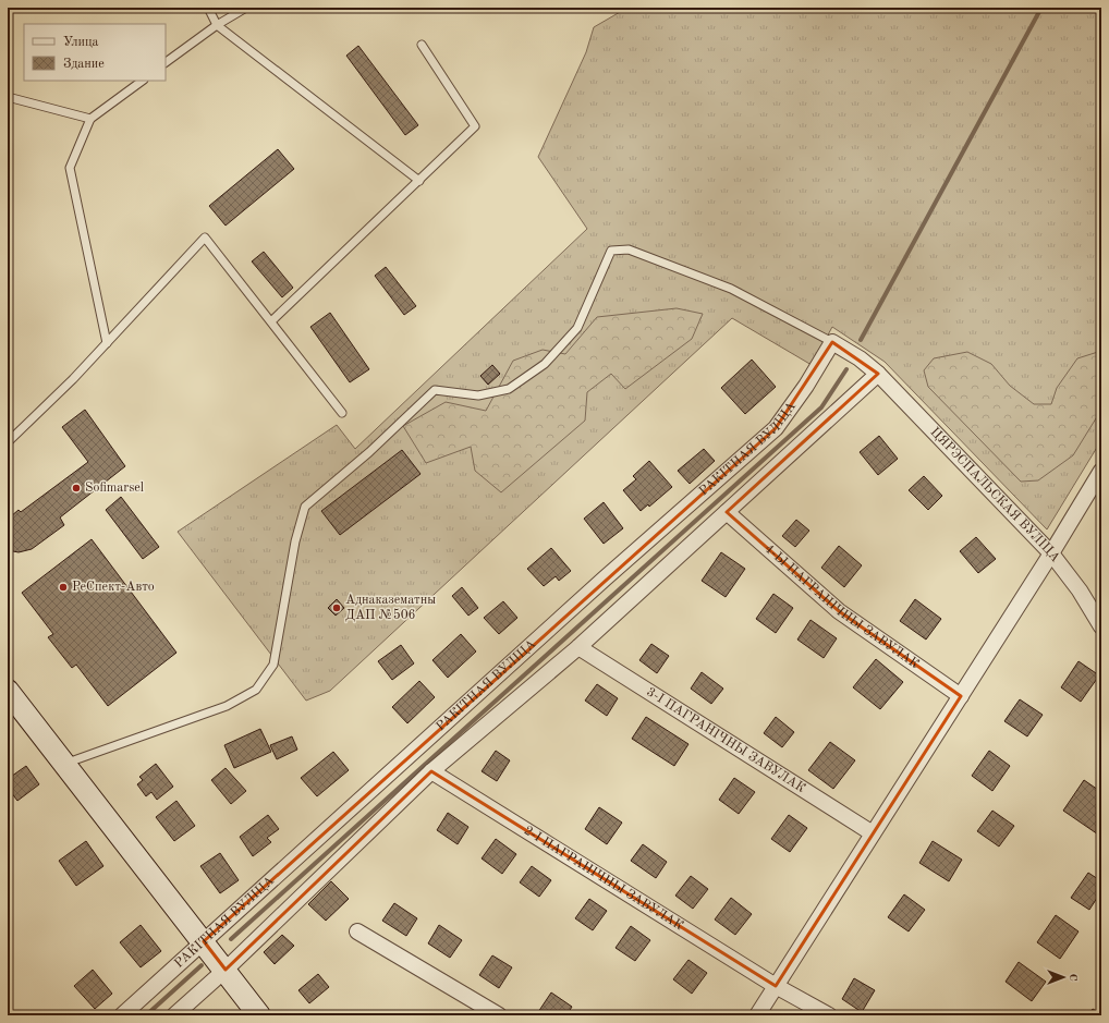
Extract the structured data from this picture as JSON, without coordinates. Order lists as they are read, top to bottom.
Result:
{
  "streets": {
    "street": [
      "РАКІТНАЯ ВУЛІЦА",
      "ЦЯРЭСПАЛЬСКАЯ ВУЛІЦА",
      "4-Ы ПАГРАНІЧНЫ ЗАВУЛАК",
      "3-І ПАГРАНІЧНЫ ЗАВУЛАК",
      "2-І ПАГРАНІЧНЫ ЗАВУЛАК"
    ]
  },
  "crossings": [
    ["РАКІТНАЯ ВУЛІЦА", "ЦЯРЭСПАЛЬСКАЯ ВУЛІЦА"]
  ],
  "places": ["Sofimarsel", "РеСпект-Авто", "Аднаказематны ДАП №506"],
  "legend": ["Улица", "Здание"],
  "north": "right"
}
